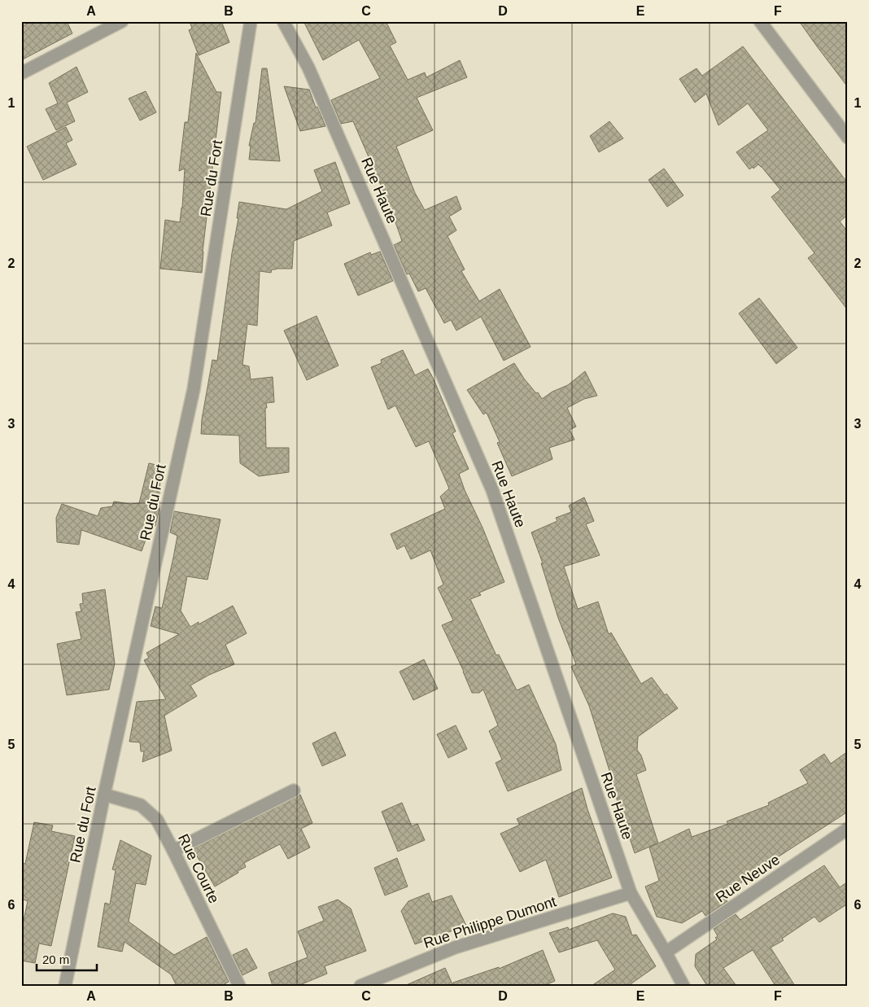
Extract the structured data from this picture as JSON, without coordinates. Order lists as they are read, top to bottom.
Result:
{
  "streets": {
    "street": [
      "Rue du Fort",
      "Rue Haute",
      "Rue Courte",
      "Rue Neuve",
      "Rue Philippe Dumont"
    ]
  },
  "crossings": [
    ["Rue du Fort", "Rue Courte"],
    ["Rue Haute", "Rue Neuve"],
    ["Rue Haute", "Rue Philippe Dumont"]
  ],
  "scale_bar": "20 m",
  "grid": {
    "columns": [
      "A",
      "B",
      "C",
      "D",
      "E",
      "F"
    ],
    "rows": [
      "1",
      "2",
      "3",
      "4",
      "5",
      "6"
    ]
  }
}
